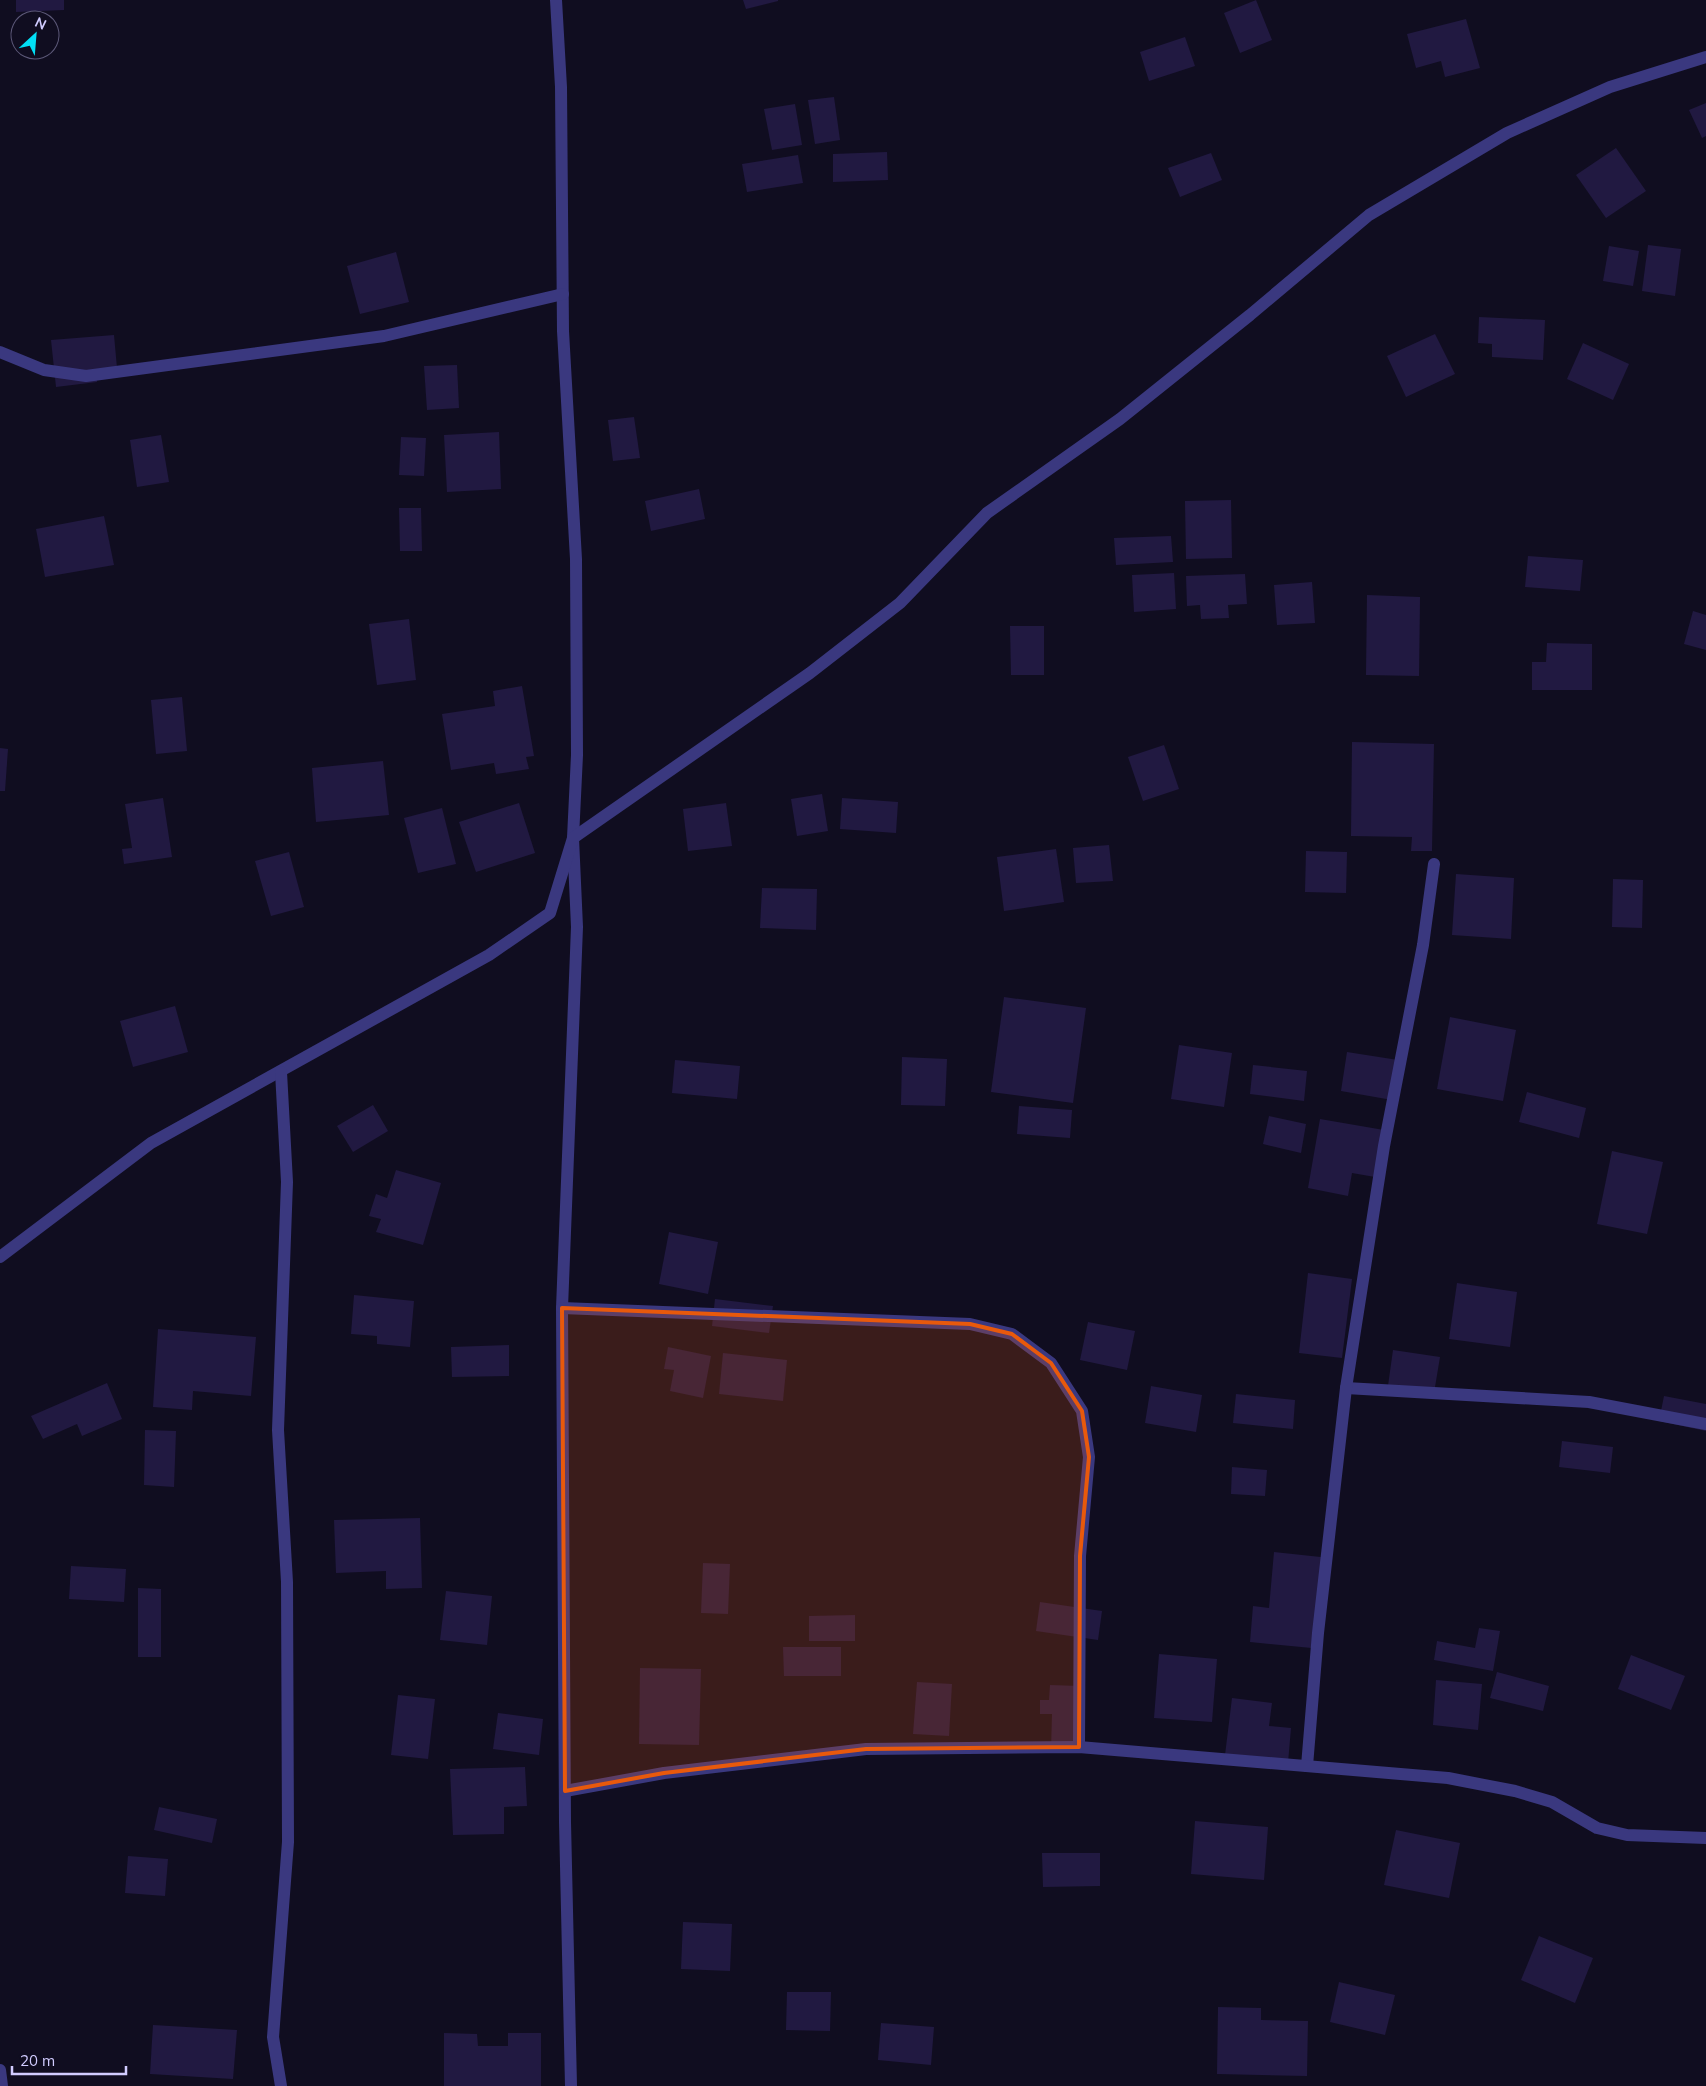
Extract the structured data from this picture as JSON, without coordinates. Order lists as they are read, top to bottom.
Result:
{
  "scale_bar": "20 m",
  "north": "top right"
}
